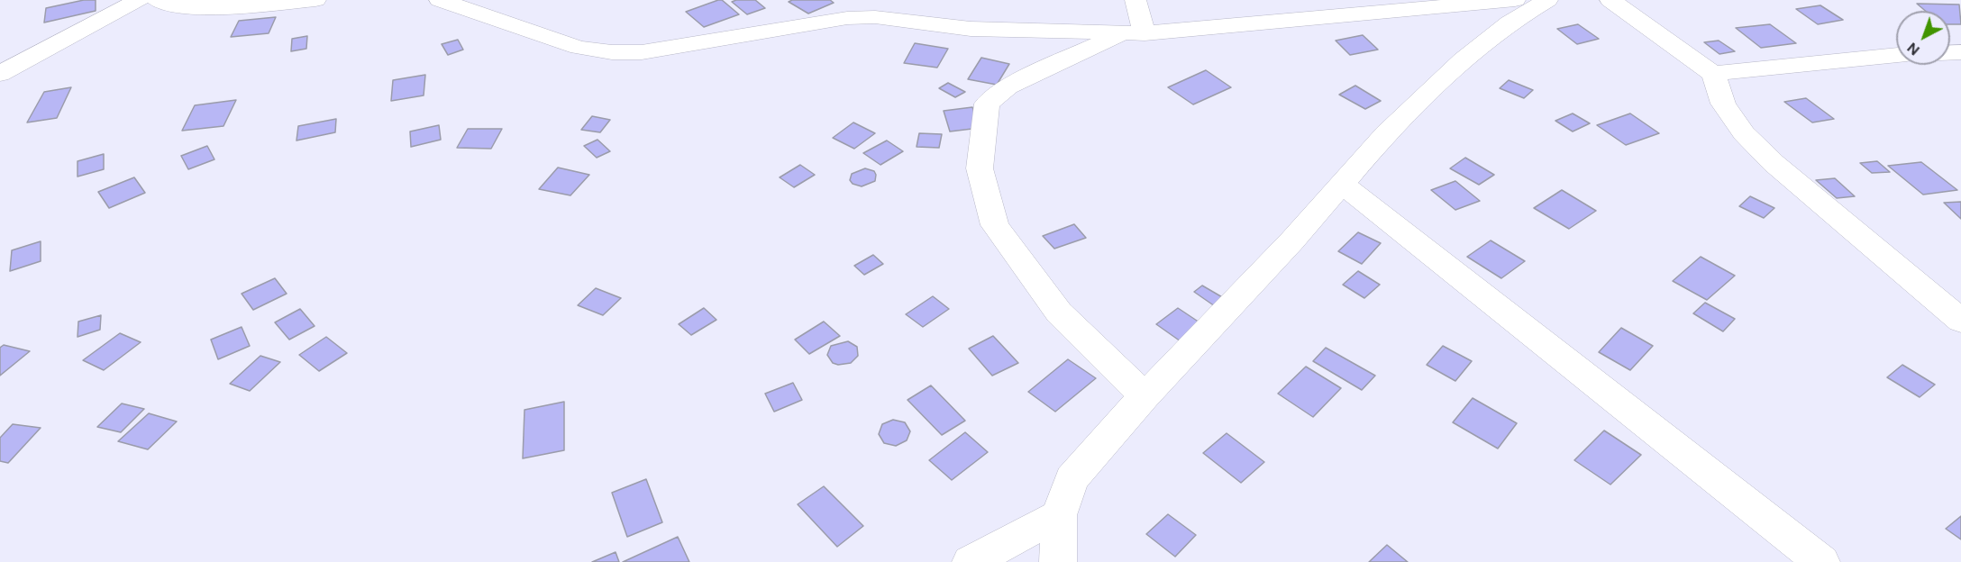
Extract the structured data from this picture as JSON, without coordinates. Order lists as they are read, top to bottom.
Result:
{
  "north": "bottom left"
}
